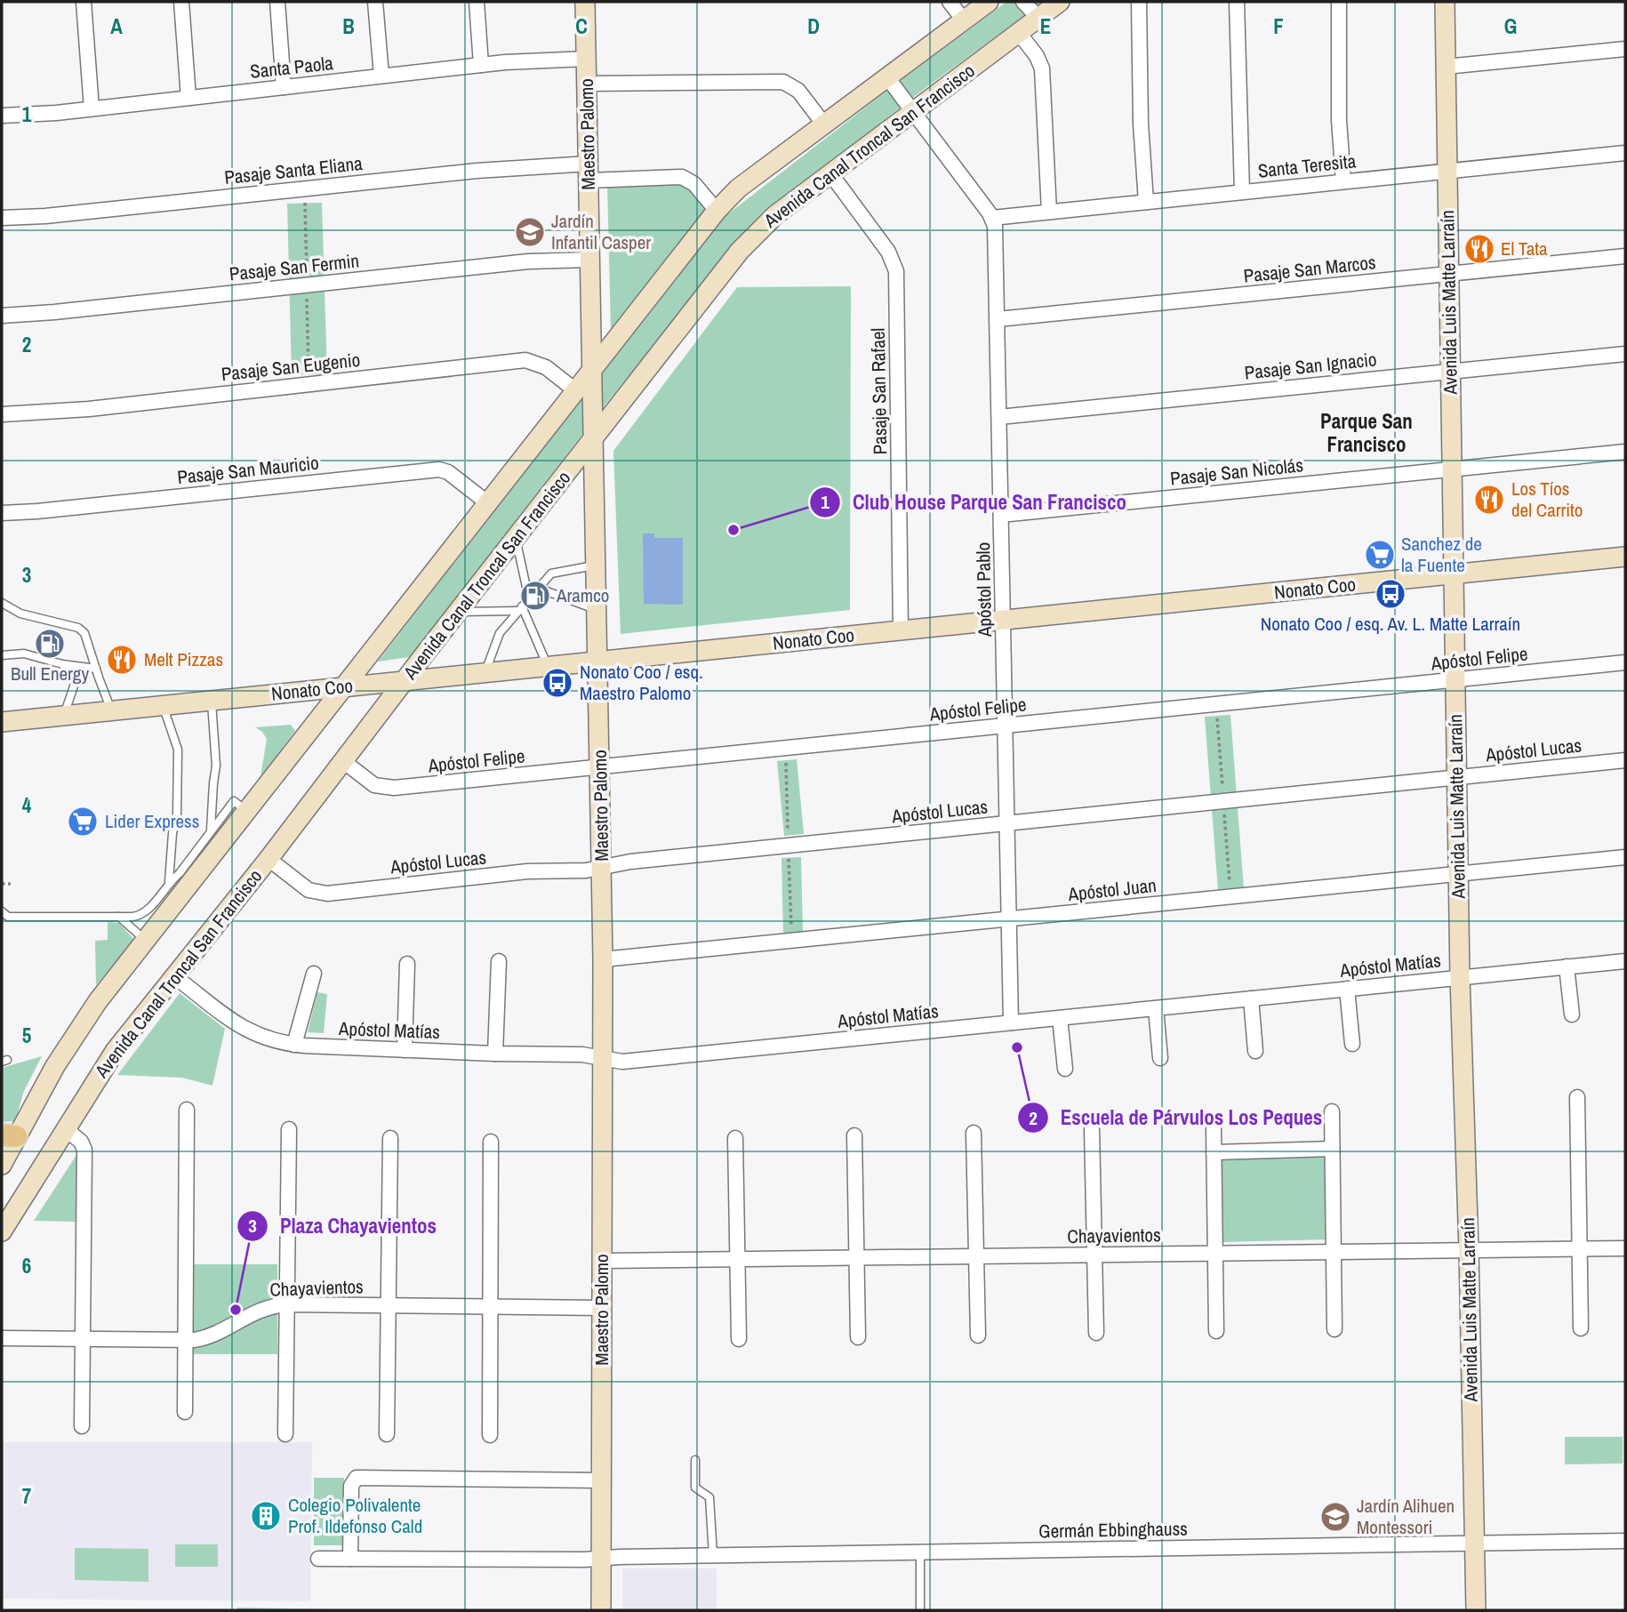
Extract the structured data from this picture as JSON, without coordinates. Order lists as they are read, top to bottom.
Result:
{
  "streets": {
    "street": [
      "Santa Paola",
      "Maestro Palomo",
      "Avenida Canal Troncal San Francisco",
      "Santa Teresita",
      "Pasaje Santa Eliana",
      "Pasaje San Fermin",
      "Pasaje San Marcos",
      "Avenida Luis Matte Larraín",
      "Pasaje San Ignacio",
      "Pasaje San Eugenio",
      "Pasaje San Rafael",
      "Pasaje San Mauricio",
      "Pasaje San Nicolás",
      "Nonato Coo",
      "Apóstol Pablo",
      "Apóstol Felipe",
      "Apóstol Lucas",
      "Apóstol Juan",
      "Apóstol Matías",
      "Chayavientos",
      "Germán Ebbinghauss"
    ]
  },
  "crossings": [
    ["Santa Paola", "Maestro Palomo"],
    ["Maestro Palomo", "Avenida Canal Troncal San Francisco"],
    ["Maestro Palomo", "Pasaje Santa Eliana"],
    ["Maestro Palomo", "Pasaje San Fermin"],
    ["Maestro Palomo", "Nonato Coo"],
    ["Maestro Palomo", "Apóstol Felipe"],
    ["Maestro Palomo", "Apóstol Lucas"],
    ["Maestro Palomo", "Apóstol Juan"],
    ["Maestro Palomo", "Apóstol Matías"],
    ["Maestro Palomo", "Chayavientos"],
    ["Maestro Palomo", "Germán Ebbinghauss"],
    ["Avenida Canal Troncal San Francisco", "Pasaje San Rafael"],
    ["Avenida Canal Troncal San Francisco", "Nonato Coo"],
    ["Avenida Canal Troncal San Francisco", "Apóstol Pablo"],
    ["Avenida Canal Troncal San Francisco", "Apóstol Felipe"],
    ["Avenida Canal Troncal San Francisco", "Apóstol Lucas"],
    ["Avenida Canal Troncal San Francisco", "Apóstol Matías"],
    ["Santa Teresita", "Avenida Luis Matte Larraín"],
    ["Santa Teresita", "Apóstol Pablo"],
    ["Pasaje San Marcos", "Avenida Luis Matte Larraín"],
    ["Pasaje San Marcos", "Apóstol Pablo"],
    ["Avenida Luis Matte Larraín", "Pasaje San Ignacio"],
    ["Avenida Luis Matte Larraín", "Pasaje San Nicolás"],
    ["Avenida Luis Matte Larraín", "Nonato Coo"],
    ["Avenida Luis Matte Larraín", "Apóstol Felipe"],
    ["Avenida Luis Matte Larraín", "Apóstol Lucas"],
    ["Avenida Luis Matte Larraín", "Apóstol Juan"],
    ["Avenida Luis Matte Larraín", "Apóstol Matías"],
    ["Avenida Luis Matte Larraín", "Chayavientos"],
    ["Avenida Luis Matte Larraín", "Germán Ebbinghauss"],
    ["Pasaje San Ignacio", "Apóstol Pablo"],
    ["Pasaje San Rafael", "Nonato Coo"],
    ["Pasaje San Nicolás", "Apóstol Pablo"],
    ["Nonato Coo", "Apóstol Pablo"],
    ["Apóstol Pablo", "Apóstol Felipe"],
    ["Apóstol Pablo", "Apóstol Lucas"],
    ["Apóstol Pablo", "Apóstol Juan"],
    ["Apóstol Pablo", "Apóstol Matías"]
  ],
  "districts": ["Parque San Francisco"],
  "places": {
    "school or university": ["Jardín Infantil Casper", "Jardín Alihuen Montessori"],
    "restaurant": ["El Tata", "Los Tíos del Carrito", "Melt Pizzas"],
    "other": ["Club House Parque San Francisco", "Escuela de Párvulos Los Peques", "Plaza Chayavientos"],
    "supermarket": ["Sanchez de la Fuente", "Lider Express"],
    "bus stop": ["Nonato Coo / esq. Av. L. Matte Larraín", "Nonato Coo / esq. Maestro Palomo"],
    "fuel station": ["Aramco", "Bull Energy"],
    "building": ["Colegio Polivalente Prof. Ildefonso Cald"]
  },
  "grid": {
    "columns": [
      "A",
      "B",
      "C",
      "D",
      "E",
      "F",
      "G"
    ],
    "rows": [
      "1",
      "2",
      "3",
      "4",
      "5",
      "6",
      "7"
    ]
  }
}
